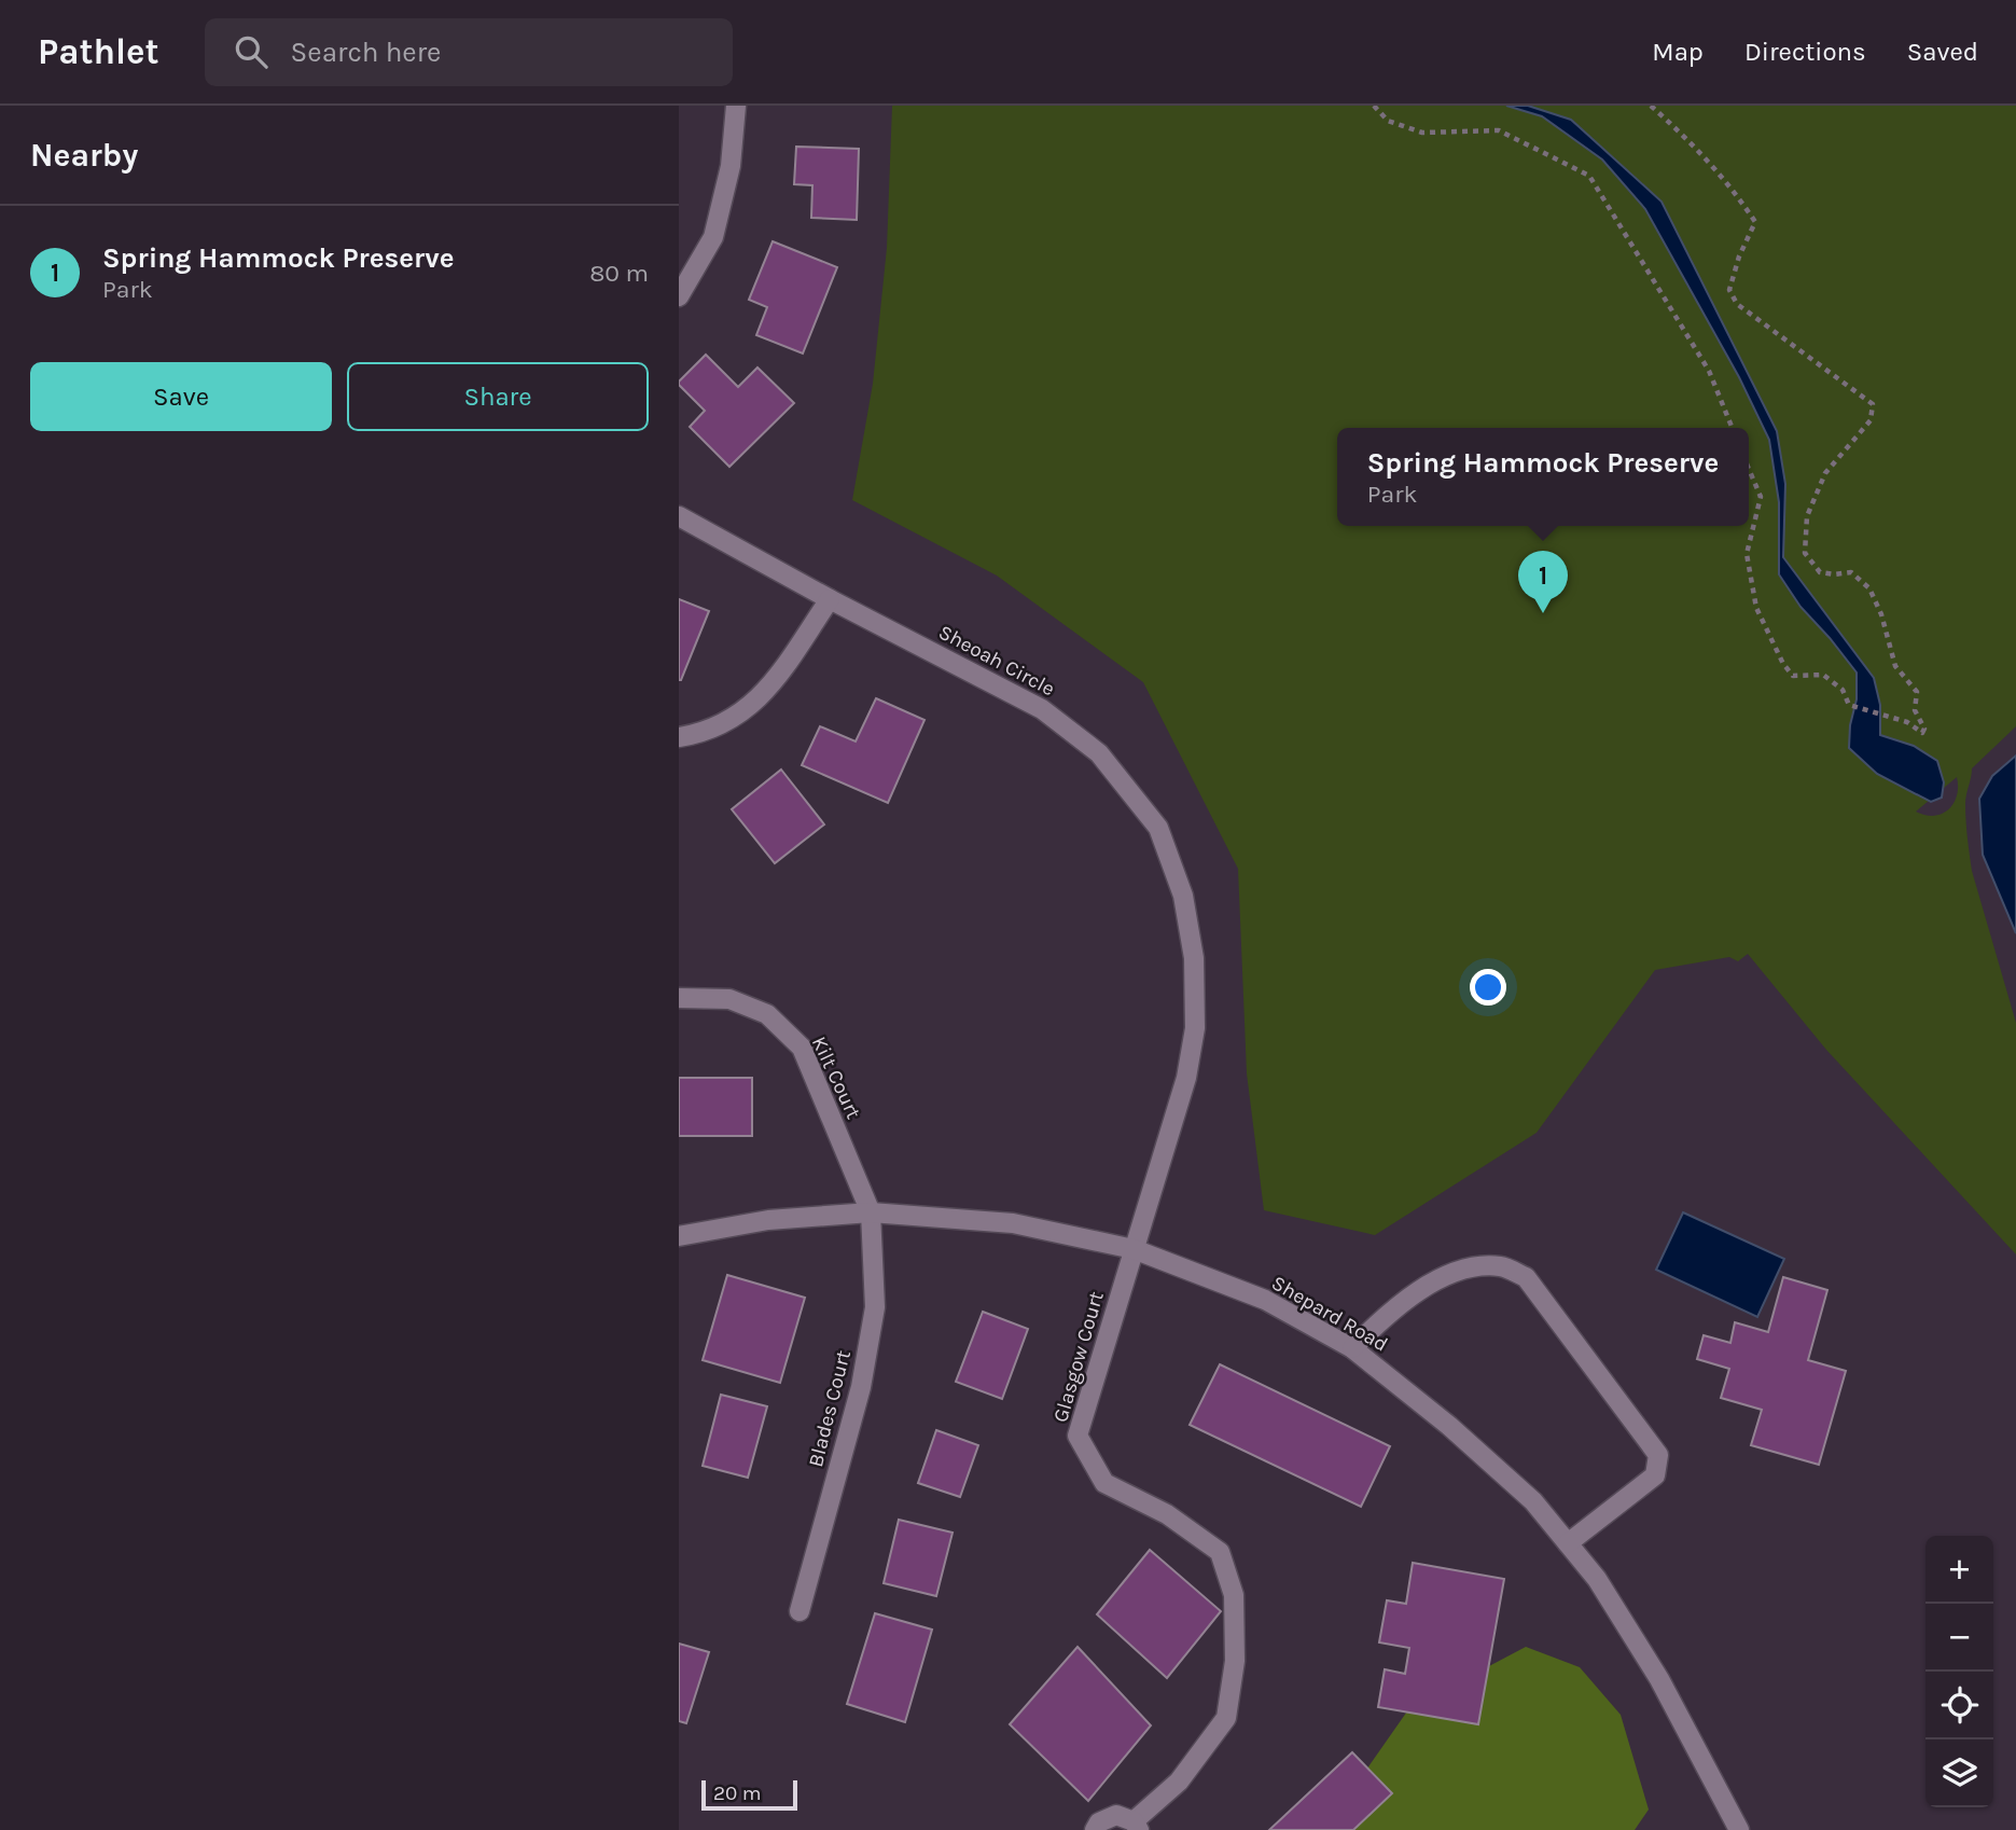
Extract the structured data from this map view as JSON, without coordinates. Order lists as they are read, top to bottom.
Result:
{
  "streets": {
    "street": [
      "Sheoah Circle",
      "Kilt Court",
      "Shepard Road",
      "Glasgow Court",
      "Blades Court"
    ]
  },
  "crossings": [
    ["Sheoah Circle", "Shepard Road"],
    ["Sheoah Circle", "Glasgow Court"],
    ["Kilt Court", "Shepard Road"],
    ["Kilt Court", "Blades Court"],
    ["Shepard Road", "Glasgow Court"],
    ["Shepard Road", "Blades Court"]
  ],
  "scale_bar": "20 m",
  "page": {
    "header": "Pathlet",
    "search": "Search here",
    "nav": ["Map", "Directions", "Saved"],
    "heading": "Nearby",
    "list": [
      {
        "mark": "1",
        "name": "Spring Hammock Preserve",
        "note": "Park",
        "value": "80 m"
      }
    ],
    "buttons": ["Save", "Share"],
    "popup": ["Spring Hammock Preserve", "Park"],
    "pins": "1",
    "map_buttons": ["+", "−"],
    "scale": "20 m"
  }
}
